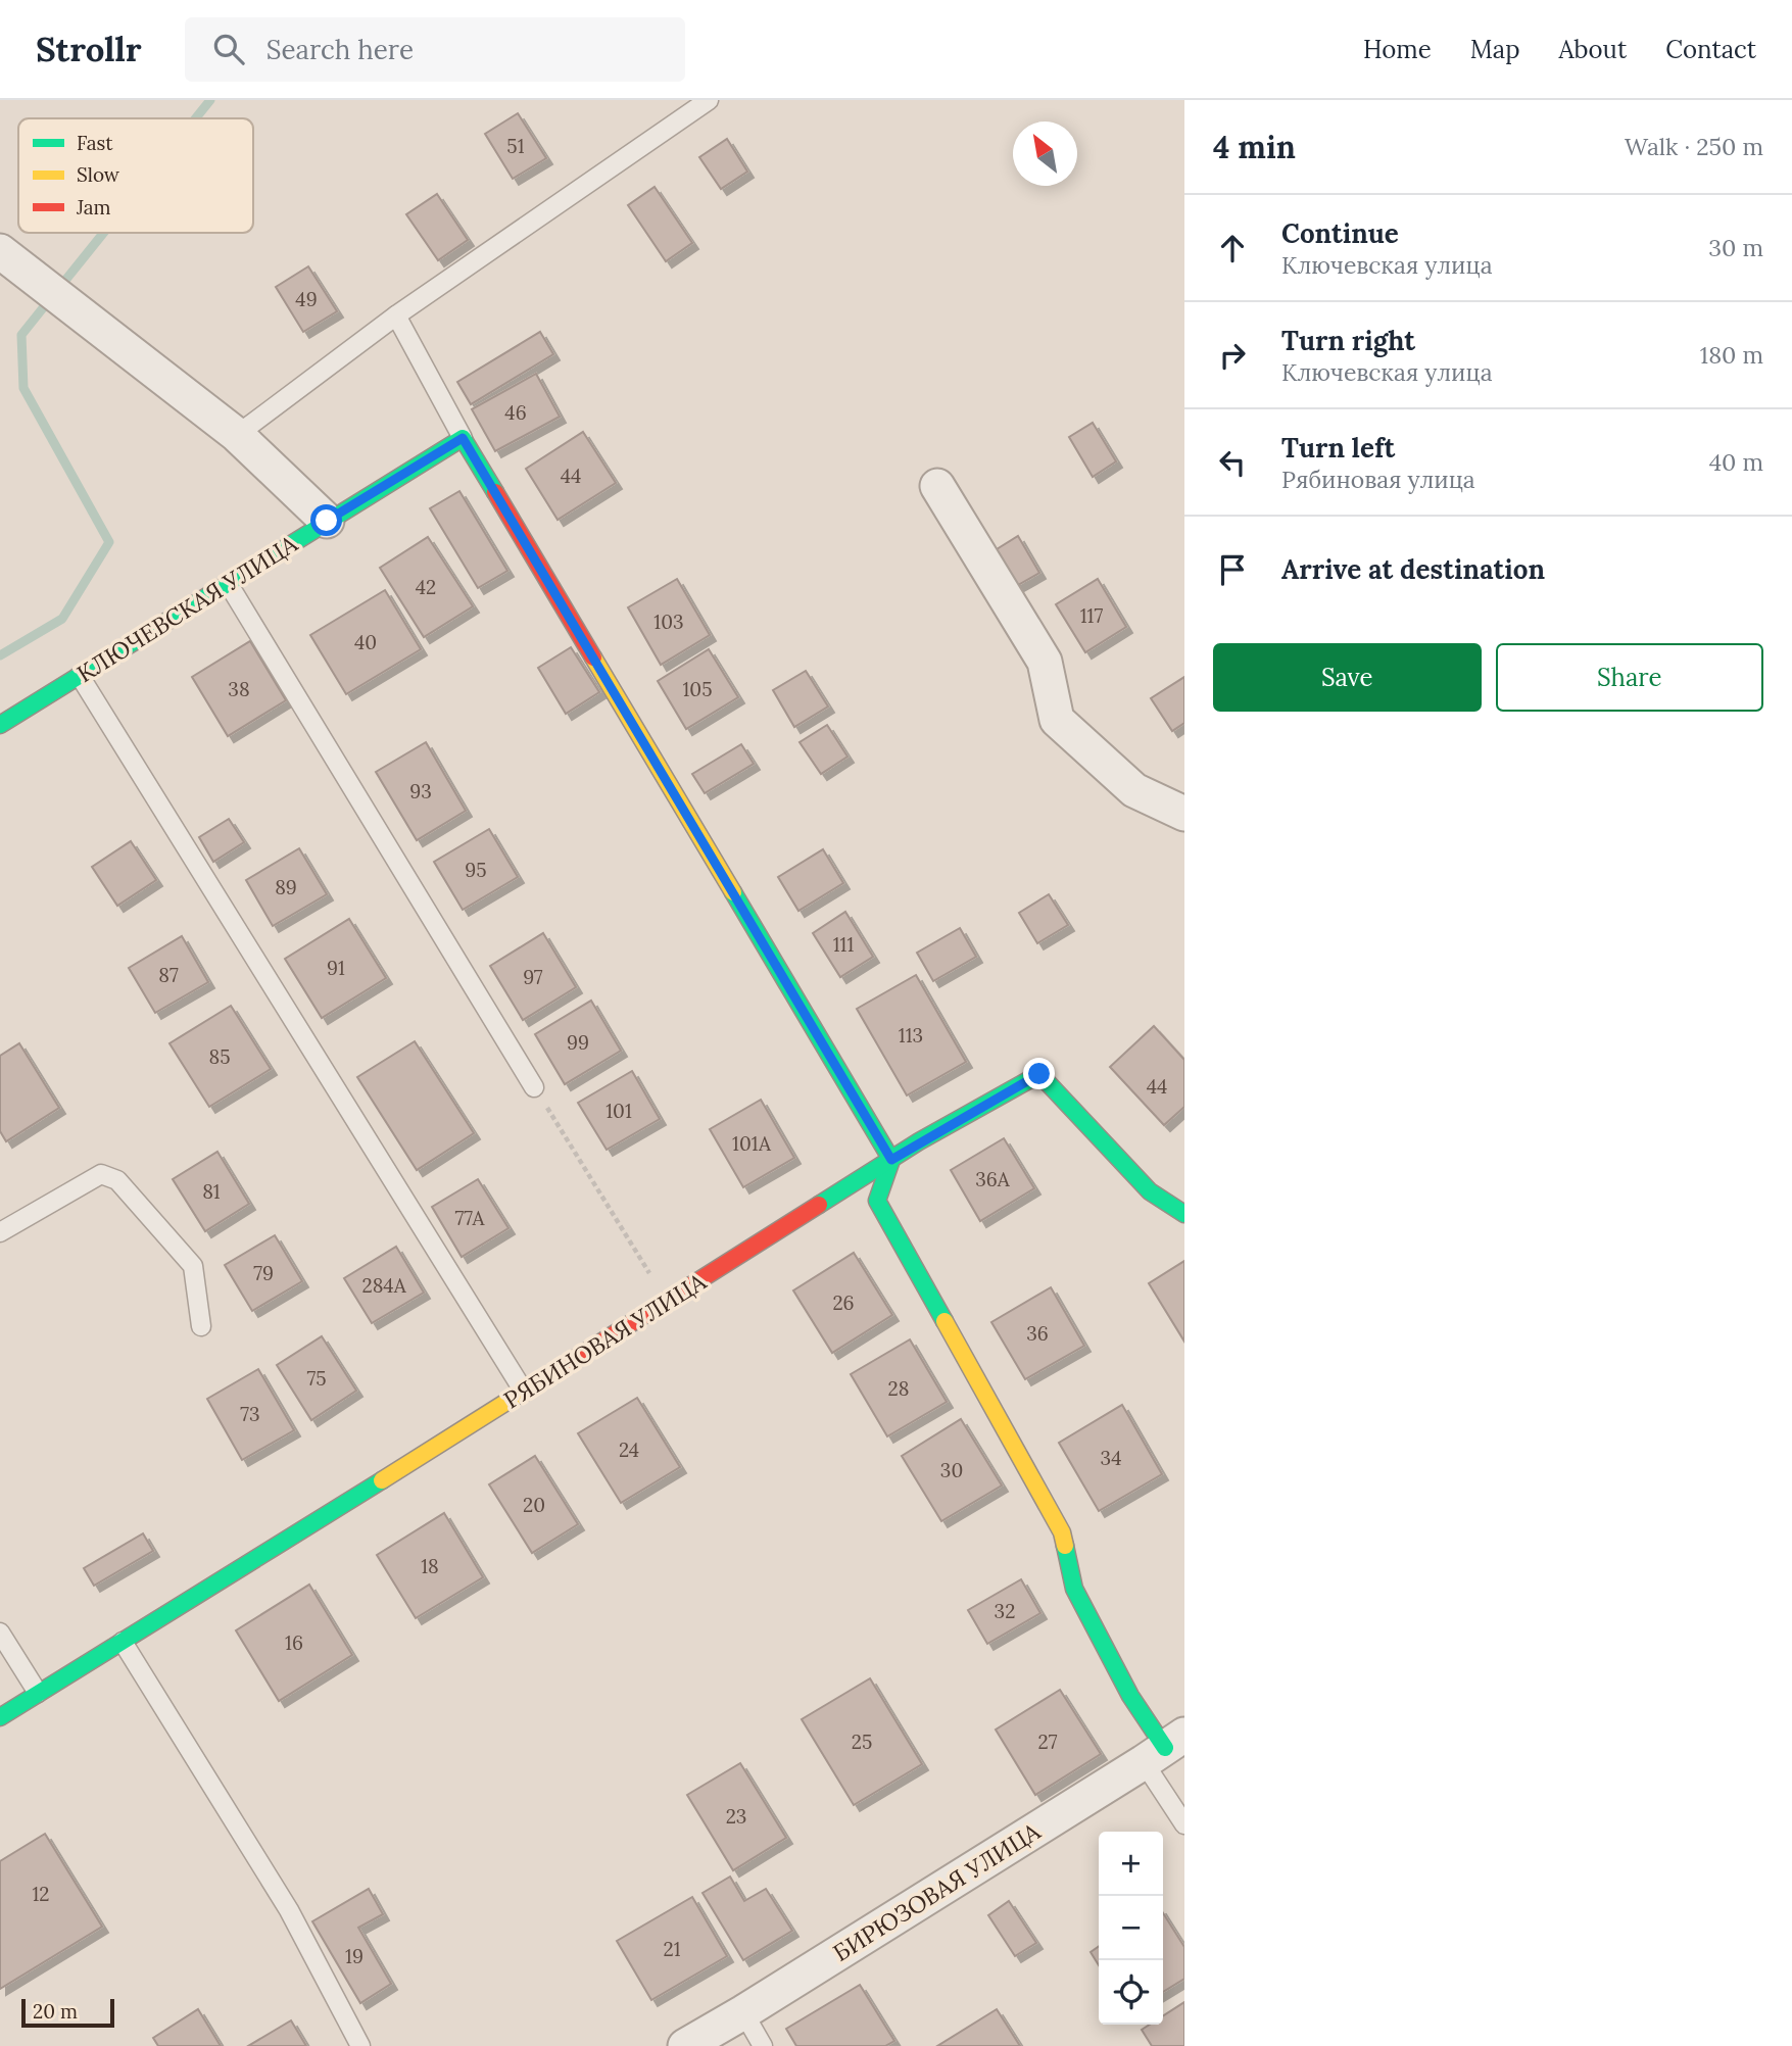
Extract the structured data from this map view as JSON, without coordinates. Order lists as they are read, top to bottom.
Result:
{
  "streets": {
    "street": ["КЛЮЧЕВСКАЯ УЛИЦА", "РЯБИНОВАЯ УЛИЦА", "БИРЮЗОВАЯ УЛИЦА"]
  },
  "house_numbers": [
    "51",
    "49",
    "46",
    "44",
    "42",
    "117",
    "103",
    "40",
    "38",
    "105",
    "93",
    "95",
    "89",
    "111",
    "91",
    "87",
    "97",
    "113",
    "99",
    "85",
    "44",
    "101",
    "101А",
    "36А",
    "81",
    "77А",
    "79",
    "284А",
    "26",
    "36",
    "75",
    "28",
    "73",
    "24",
    "34",
    "30",
    "20",
    "18",
    "32",
    "16",
    "25",
    "27",
    "23",
    "12",
    "21",
    "19"
  ],
  "legend": ["Fast", "Slow", "Jam"],
  "scale_bar": "20 m",
  "north": "top left",
  "page": {
    "header": "Strollr",
    "search": "Search here",
    "nav": [
      "Home",
      "Map",
      "About",
      "Contact"
    ],
    "heading": ["4 min", "Walk · 250 m"],
    "list": [
      ["Continue", "Ключевская улица", "30 m"],
      ["Turn right", "Ключевская улица", "180 m"],
      ["Turn left", "Рябиновая улица", "40 m"],
      "Arrive at destination"
    ],
    "buttons": ["Save", "Share"],
    "map_buttons": ["+", "−"],
    "scale": "20 m"
  }
}
